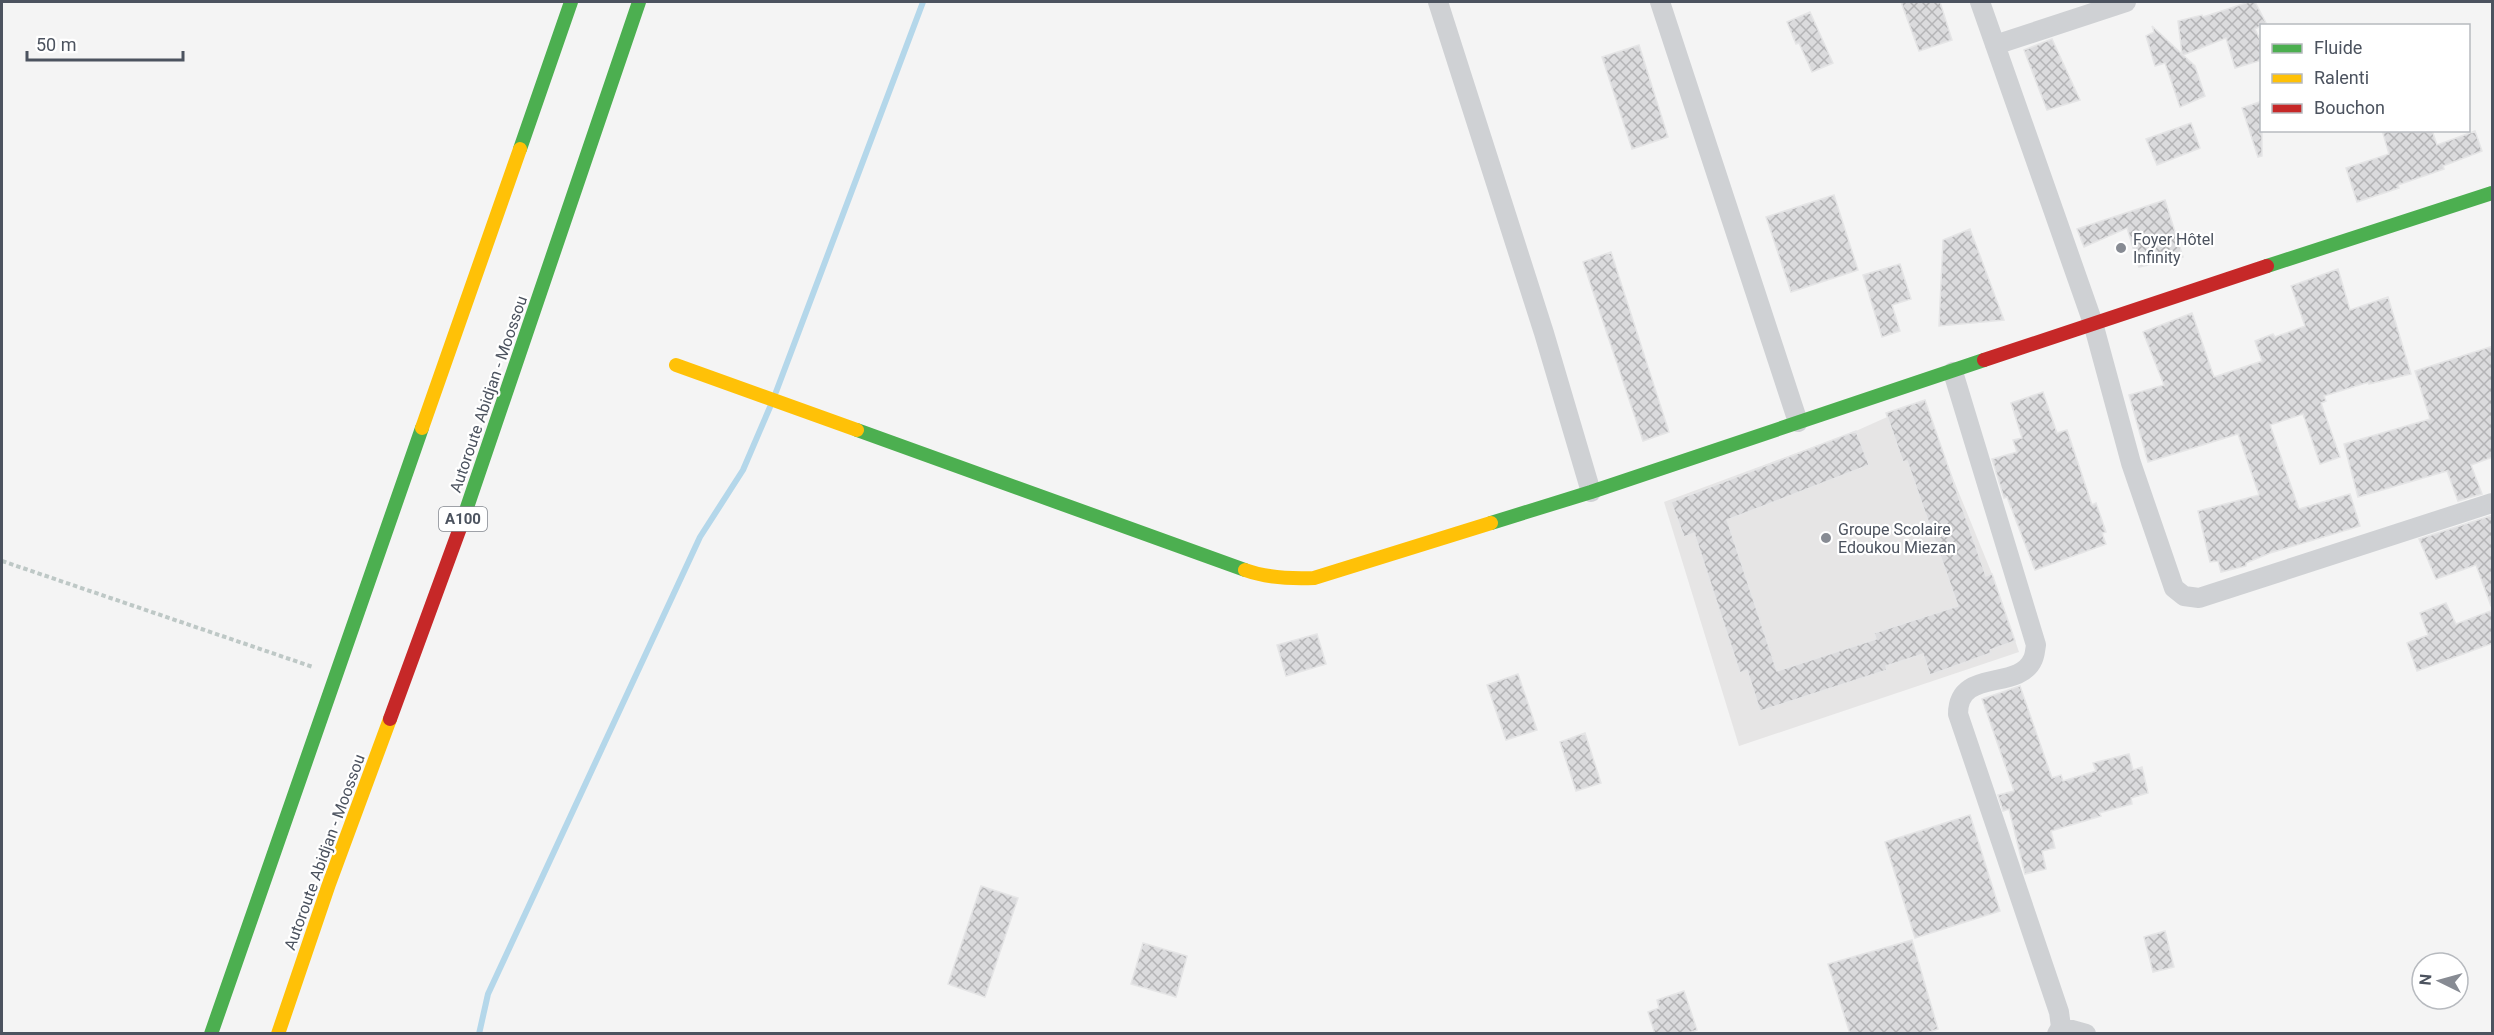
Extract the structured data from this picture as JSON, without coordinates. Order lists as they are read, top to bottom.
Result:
{
  "streets": {
    "main road": ["Autoroute Abidjan - Moossou", "A100"]
  },
  "places": ["Foyer Hôtel Infinity", "Groupe Scolaire Edoukou Miezan"],
  "legend": ["Fluide", "Ralenti", "Bouchon"],
  "scale_bar": "50 m",
  "north": "left"
}
